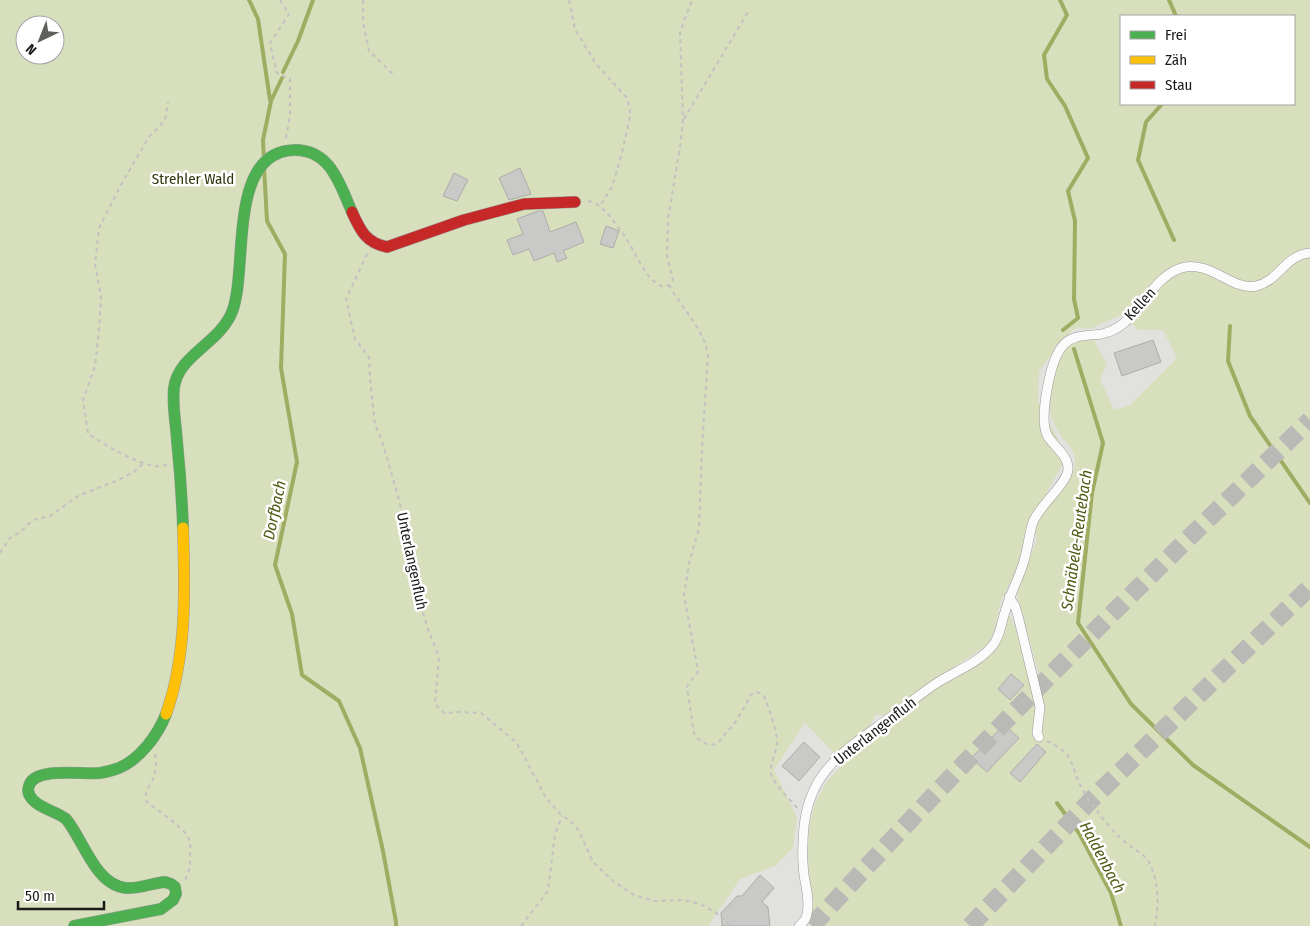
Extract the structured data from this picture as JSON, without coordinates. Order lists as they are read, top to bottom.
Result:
{
  "streets": {
    "street": ["Kellen", "Unterlangenfluh"]
  },
  "crossings": [
    ["Kellen", "Unterlangenfluh"]
  ],
  "water": ["Dorfbach", "Schnäbele-Reutebach", "Haldenbach"],
  "parks": ["Strehler Wald"],
  "legend": ["Frei", "Zäh", "Stau"],
  "scale_bar": "50 m",
  "north": "bottom left"
}
